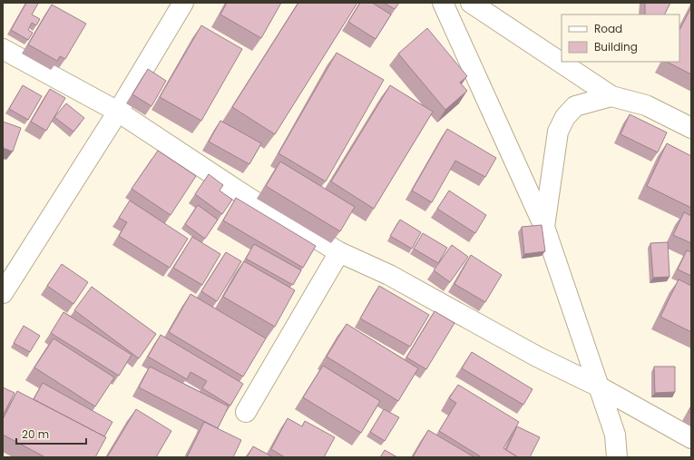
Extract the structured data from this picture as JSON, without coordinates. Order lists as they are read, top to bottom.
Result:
{
  "legend": ["Road", "Building"],
  "scale_bar": "20 m"
}
